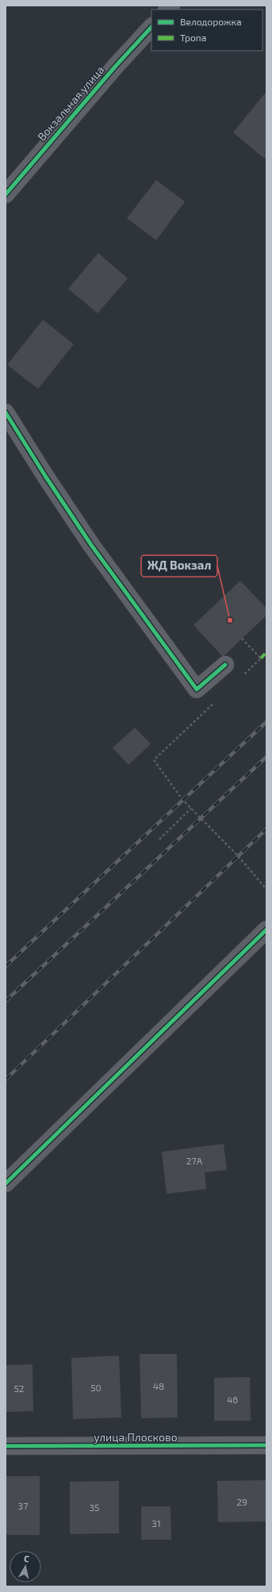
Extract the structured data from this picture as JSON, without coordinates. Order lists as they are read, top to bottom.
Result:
{
  "streets": {
    "street": ["Вокзальная улица", "улица Плосково"]
  },
  "places": ["ЖД Вокзал"],
  "house_numbers": [
    "27А",
    "48",
    "50",
    "52",
    "46",
    "29",
    "37",
    "35",
    "31"
  ],
  "legend": ["Велодорожка", "Тропа"],
  "north": "top"
}
